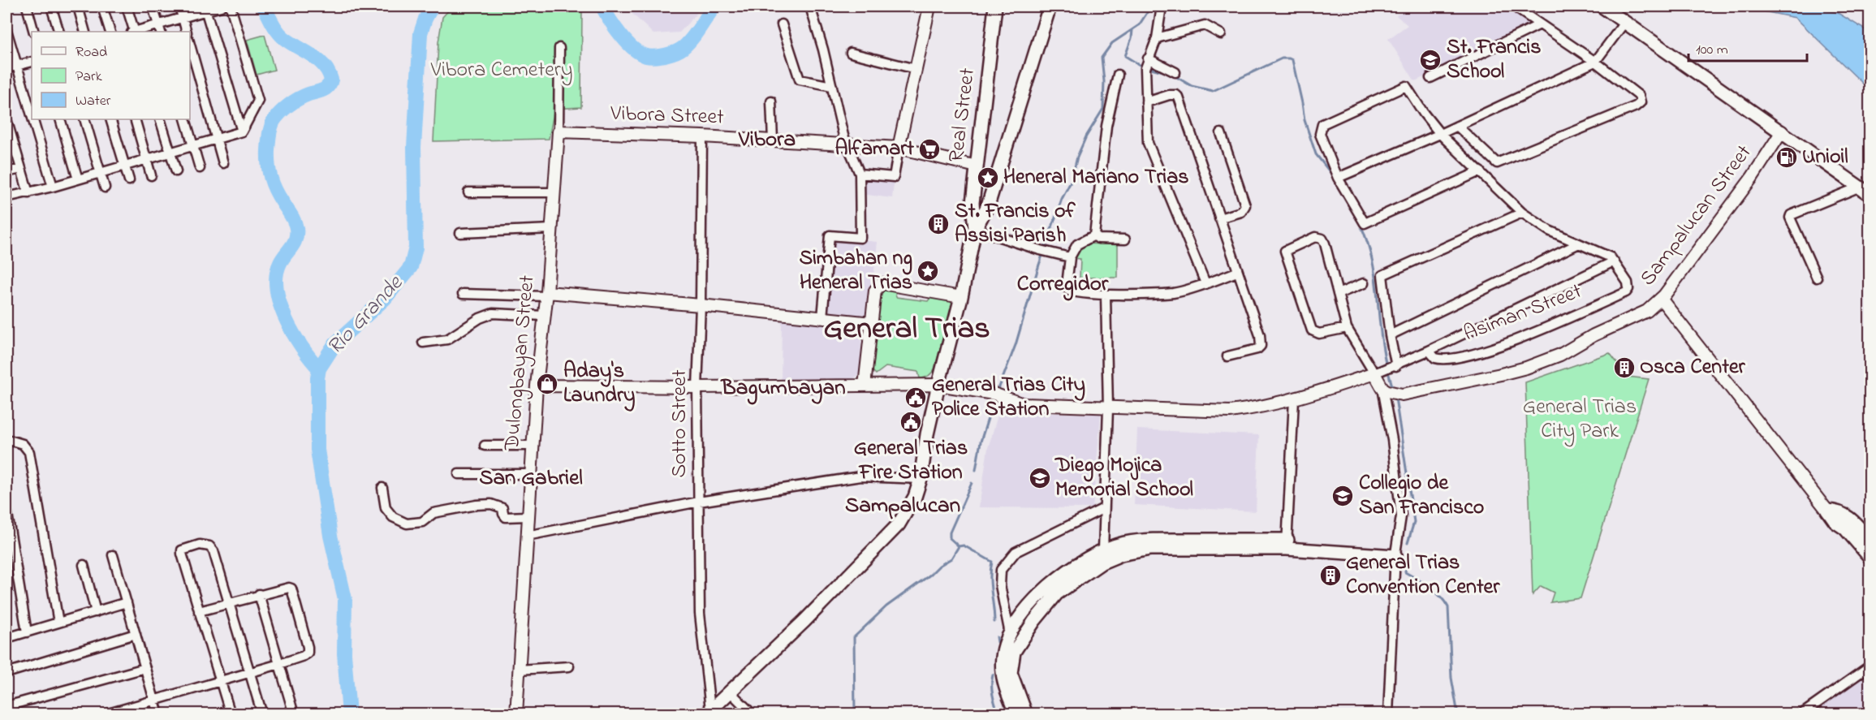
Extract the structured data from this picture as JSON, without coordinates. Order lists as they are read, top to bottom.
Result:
{
  "streets": {
    "main road": ["Real Street"],
    "street": [
      "Vibora Street",
      "Sampalucan Street",
      "Asiman Street",
      "Dulongbayan Street",
      "Sotto Street"
    ]
  },
  "crossings": [
    ["Real Street", "Vibora Street"],
    ["Vibora Street", "Dulongbayan Street"],
    ["Vibora Street", "Sotto Street"]
  ],
  "districts": [
    "Vibora",
    "Corregidor",
    "General Trias",
    "Bagumbayan",
    "San Gabriel",
    "Sampalucan"
  ],
  "water": ["Rio Grande"],
  "parks": ["Vibora Cemetery", "General Trias City Park"],
  "places": {
    "school or university": ["St. Francis School", "Diego Mojica Memorial School", "Collegio de San Francisco"],
    "supermarket": ["Alfamart"],
    "fuel station": ["Unioil"],
    "place": ["Heneral Mariano Trias", "Simbahan ng Heneral Trias"],
    "building": ["St. Francis of Assisi Parish", "Osca Center", "General Trias Convention Center"],
    "shop": ["Aday's Laundry"],
    "public building": ["General Trias City Police Station", "General Trias Fire Station"]
  },
  "legend": ["Road", "Park", "Water"],
  "scale_bar": "100 m"
}
